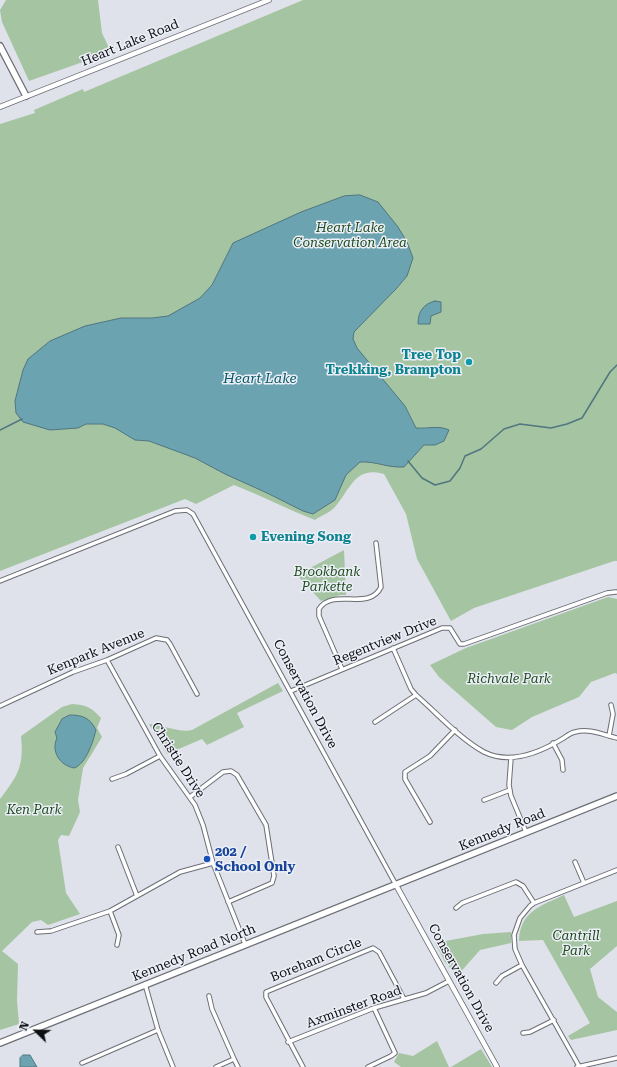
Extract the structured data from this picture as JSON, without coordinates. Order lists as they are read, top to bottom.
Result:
{
  "streets": {
    "main road": ["Kennedy Road", "Kennedy Road North"],
    "street": [
      "Heart Lake Road",
      "Regentview Drive",
      "Kenpark Avenue",
      "Conservation Drive",
      "Christie Drive",
      "Boreham Circle",
      "Axminster Road"
    ]
  },
  "crossings": [
    ["Regentview Drive", "Conservation Drive"],
    ["Kenpark Avenue", "Christie Drive"],
    ["Conservation Drive", "Kennedy Road"],
    ["Conservation Drive", "Kennedy Road North"],
    ["Conservation Drive", "Axminster Road"],
    ["Christie Drive", "Kennedy Road North"],
    ["Kennedy Road", "Kennedy Road North"],
    ["Boreham Circle", "Axminster Road"]
  ],
  "water": ["Heart Lake"],
  "parks": [
    "Heart Lake Conservation Area",
    "Brookbank Parkette",
    "Richvale Park",
    "Ken Park",
    "Cantrill Park"
  ],
  "places": ["Tree Top Trekking, Brampton", "Evening Song", "202 / School Only"],
  "north": "top left"
}
